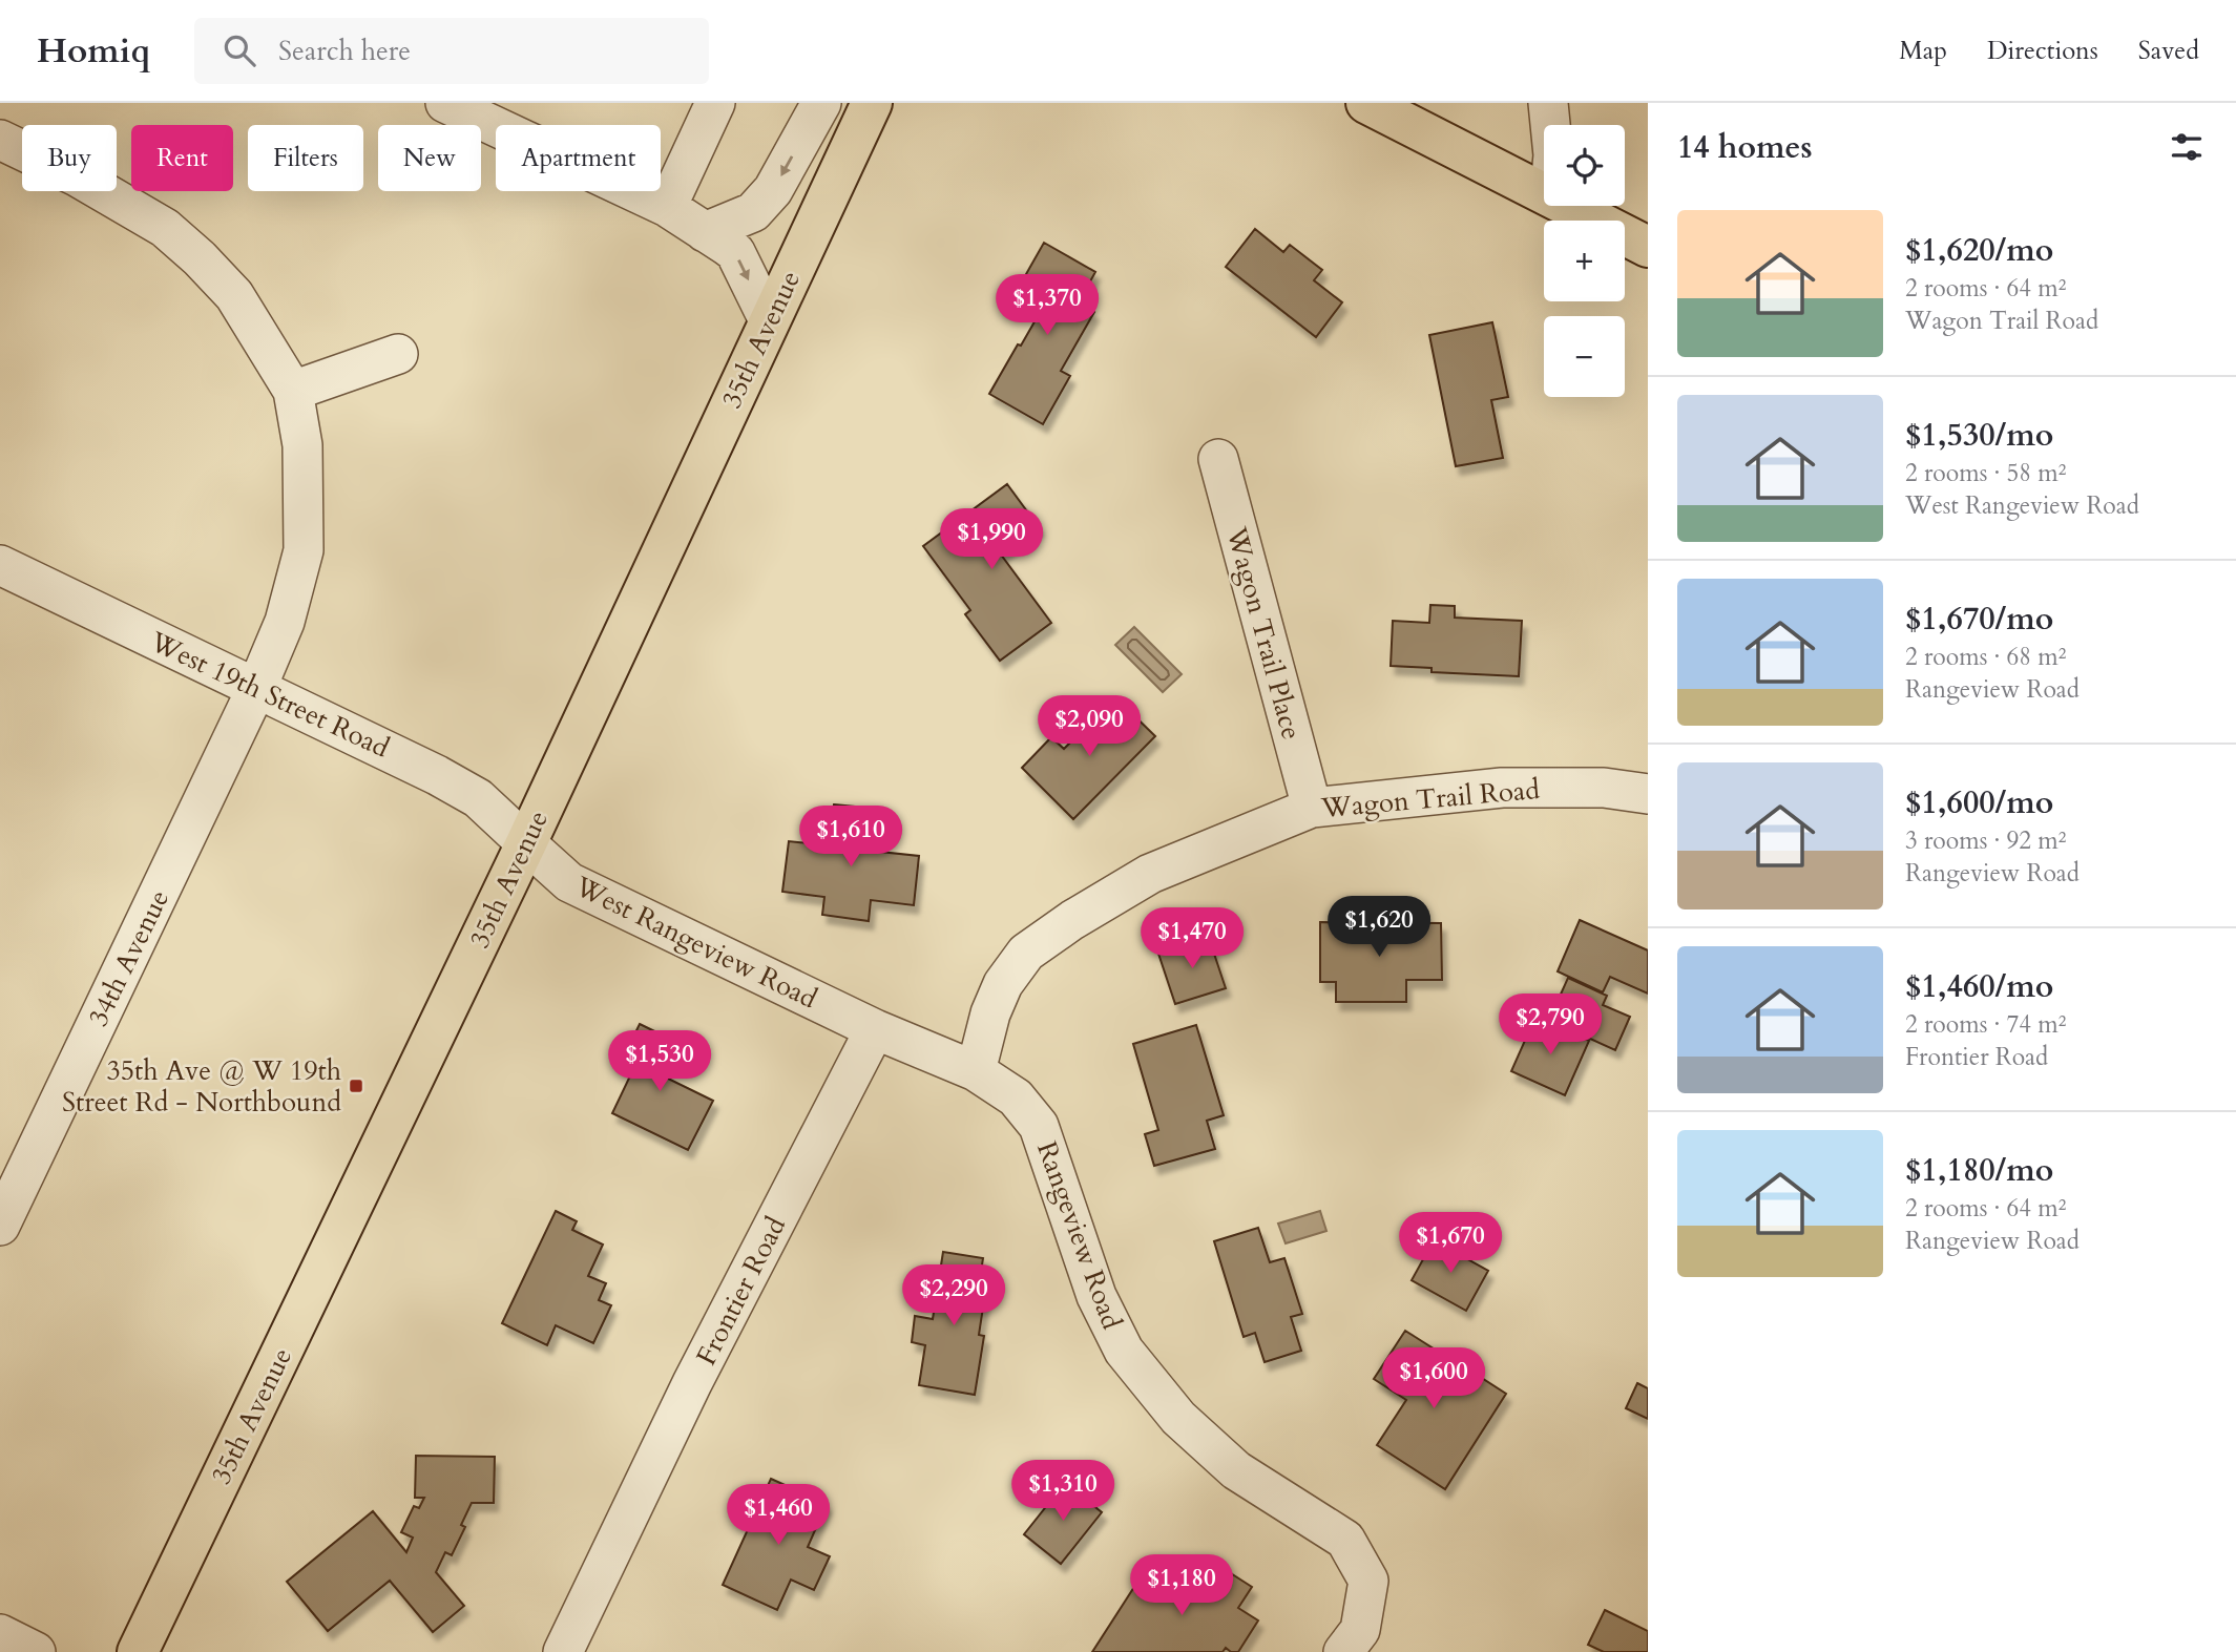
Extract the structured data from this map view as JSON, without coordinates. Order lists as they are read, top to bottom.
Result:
{
  "streets": {
    "main road": ["35th Avenue"],
    "street": [
      "Wagon Trail Place",
      "West 19th Street Road",
      "Wagon Trail Road",
      "West Rangeview Road",
      "34th Avenue",
      "Rangeview Road",
      "Frontier Road"
    ]
  },
  "crossings": [
    ["35th Avenue", "West 19th Street Road"],
    ["35th Avenue", "West Rangeview Road"],
    ["Wagon Trail Place", "Wagon Trail Road"],
    ["West 19th Street Road", "West Rangeview Road"],
    ["West 19th Street Road", "34th Avenue"],
    ["Wagon Trail Road", "Rangeview Road"],
    ["West Rangeview Road", "Frontier Road"]
  ],
  "places": {
    "transit": ["35th Ave @ W 19th Street Rd - Northbound"]
  },
  "page": {
    "header": "Homiq",
    "search": "Search here",
    "nav": ["Map", "Directions", "Saved"],
    "heading": "14 homes",
    "map_buttons": ["+", "−"],
    "chip": [
      "Buy",
      "Rent",
      "Filters",
      "New",
      "Apartment"
    ],
    "list": [
      {
        "name": "$1,620/mo",
        "note": "2 rooms · 64 m² · Wagon Trail Road"
      },
      {
        "name": "$1,530/mo",
        "note": "2 rooms · 58 m² · West Rangeview Road"
      },
      {
        "name": "$1,670/mo",
        "note": "2 rooms · 68 m² · Rangeview Road"
      },
      {
        "name": "$1,600/mo",
        "note": "3 rooms · 92 m² · Rangeview Road"
      },
      {
        "name": "$1,460/mo",
        "note": "2 rooms · 74 m² · Frontier Road"
      },
      {
        "name": "$1,180/mo",
        "note": "2 rooms · 64 m² · Rangeview Road"
      }
    ],
    "price": [
      "$1,370",
      "$1,990",
      "$2,090",
      "$1,610",
      "$1,620",
      "$1,470",
      "$2,790",
      "$1,530",
      "$1,670",
      "$2,290",
      "$1,600",
      "$1,310",
      "$1,460",
      "$1,180"
    ]
  }
}
